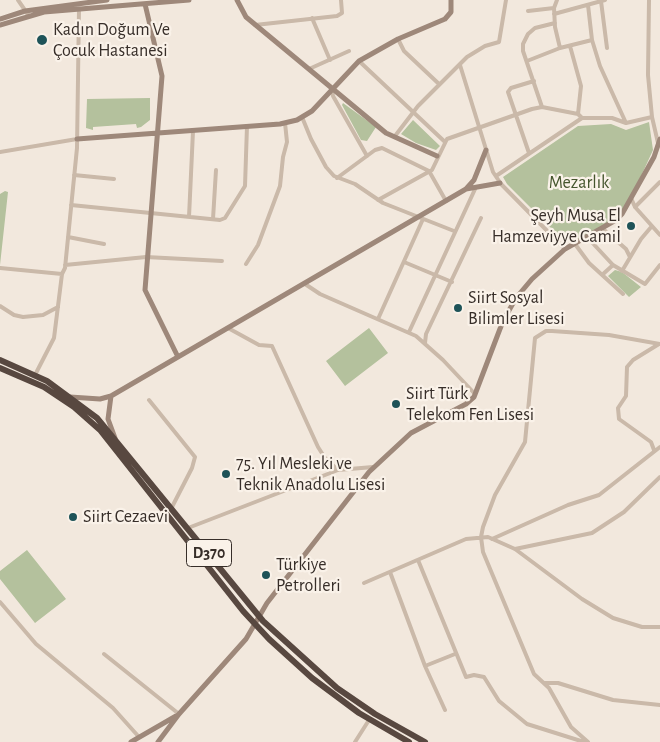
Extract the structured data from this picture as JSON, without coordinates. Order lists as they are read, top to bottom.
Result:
{
  "streets": {
    "highway": ["D370"]
  },
  "parks": ["Mezarlık"],
  "places": [
    "Kadın Doğum Ve Çocuk Hastanesi",
    "Şeyh Musa El Hamzeviyye Camiİ",
    "Siirt Sosyal Bilimler Lisesi",
    "Siirt Türk Telekom Fen Lisesi",
    "75. Yıl Mesleki ve Teknik Anadolu Lisesi",
    "Siirt Cezaevi",
    "Türkiye Petrolleri"
  ]
}
